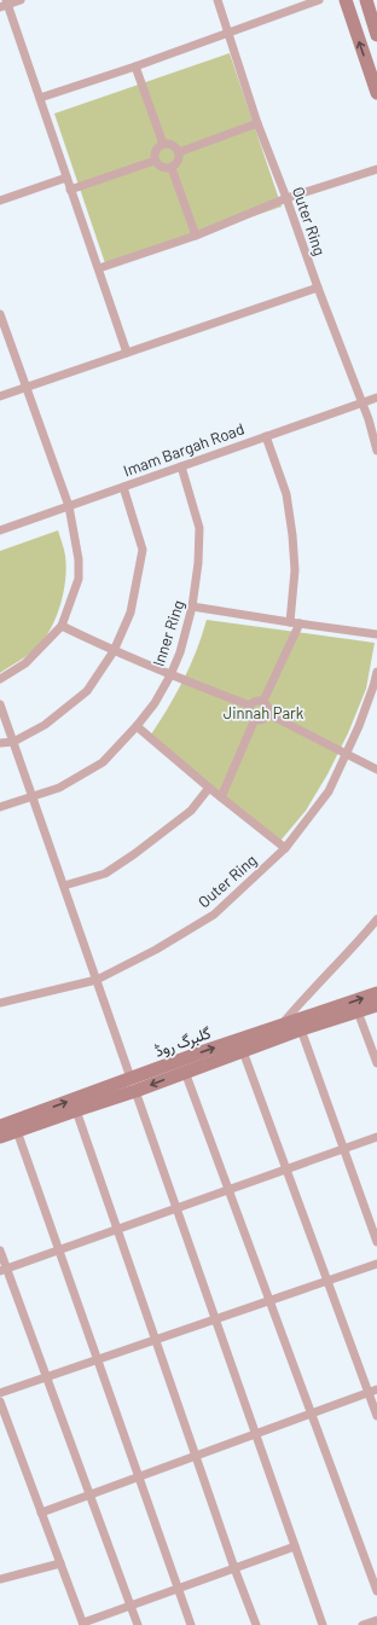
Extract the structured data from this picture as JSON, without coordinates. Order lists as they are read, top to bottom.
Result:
{
  "streets": {
    "main road": ["گلبرگ روڈ"],
    "street": ["Outer Ring", "Imam Bargah Road", "Inner Ring"]
  },
  "crossings": [
    ["Outer Ring", "Imam Bargah Road"],
    ["Imam Bargah Road", "Inner Ring"]
  ],
  "parks": ["Jinnah Park"]
}
